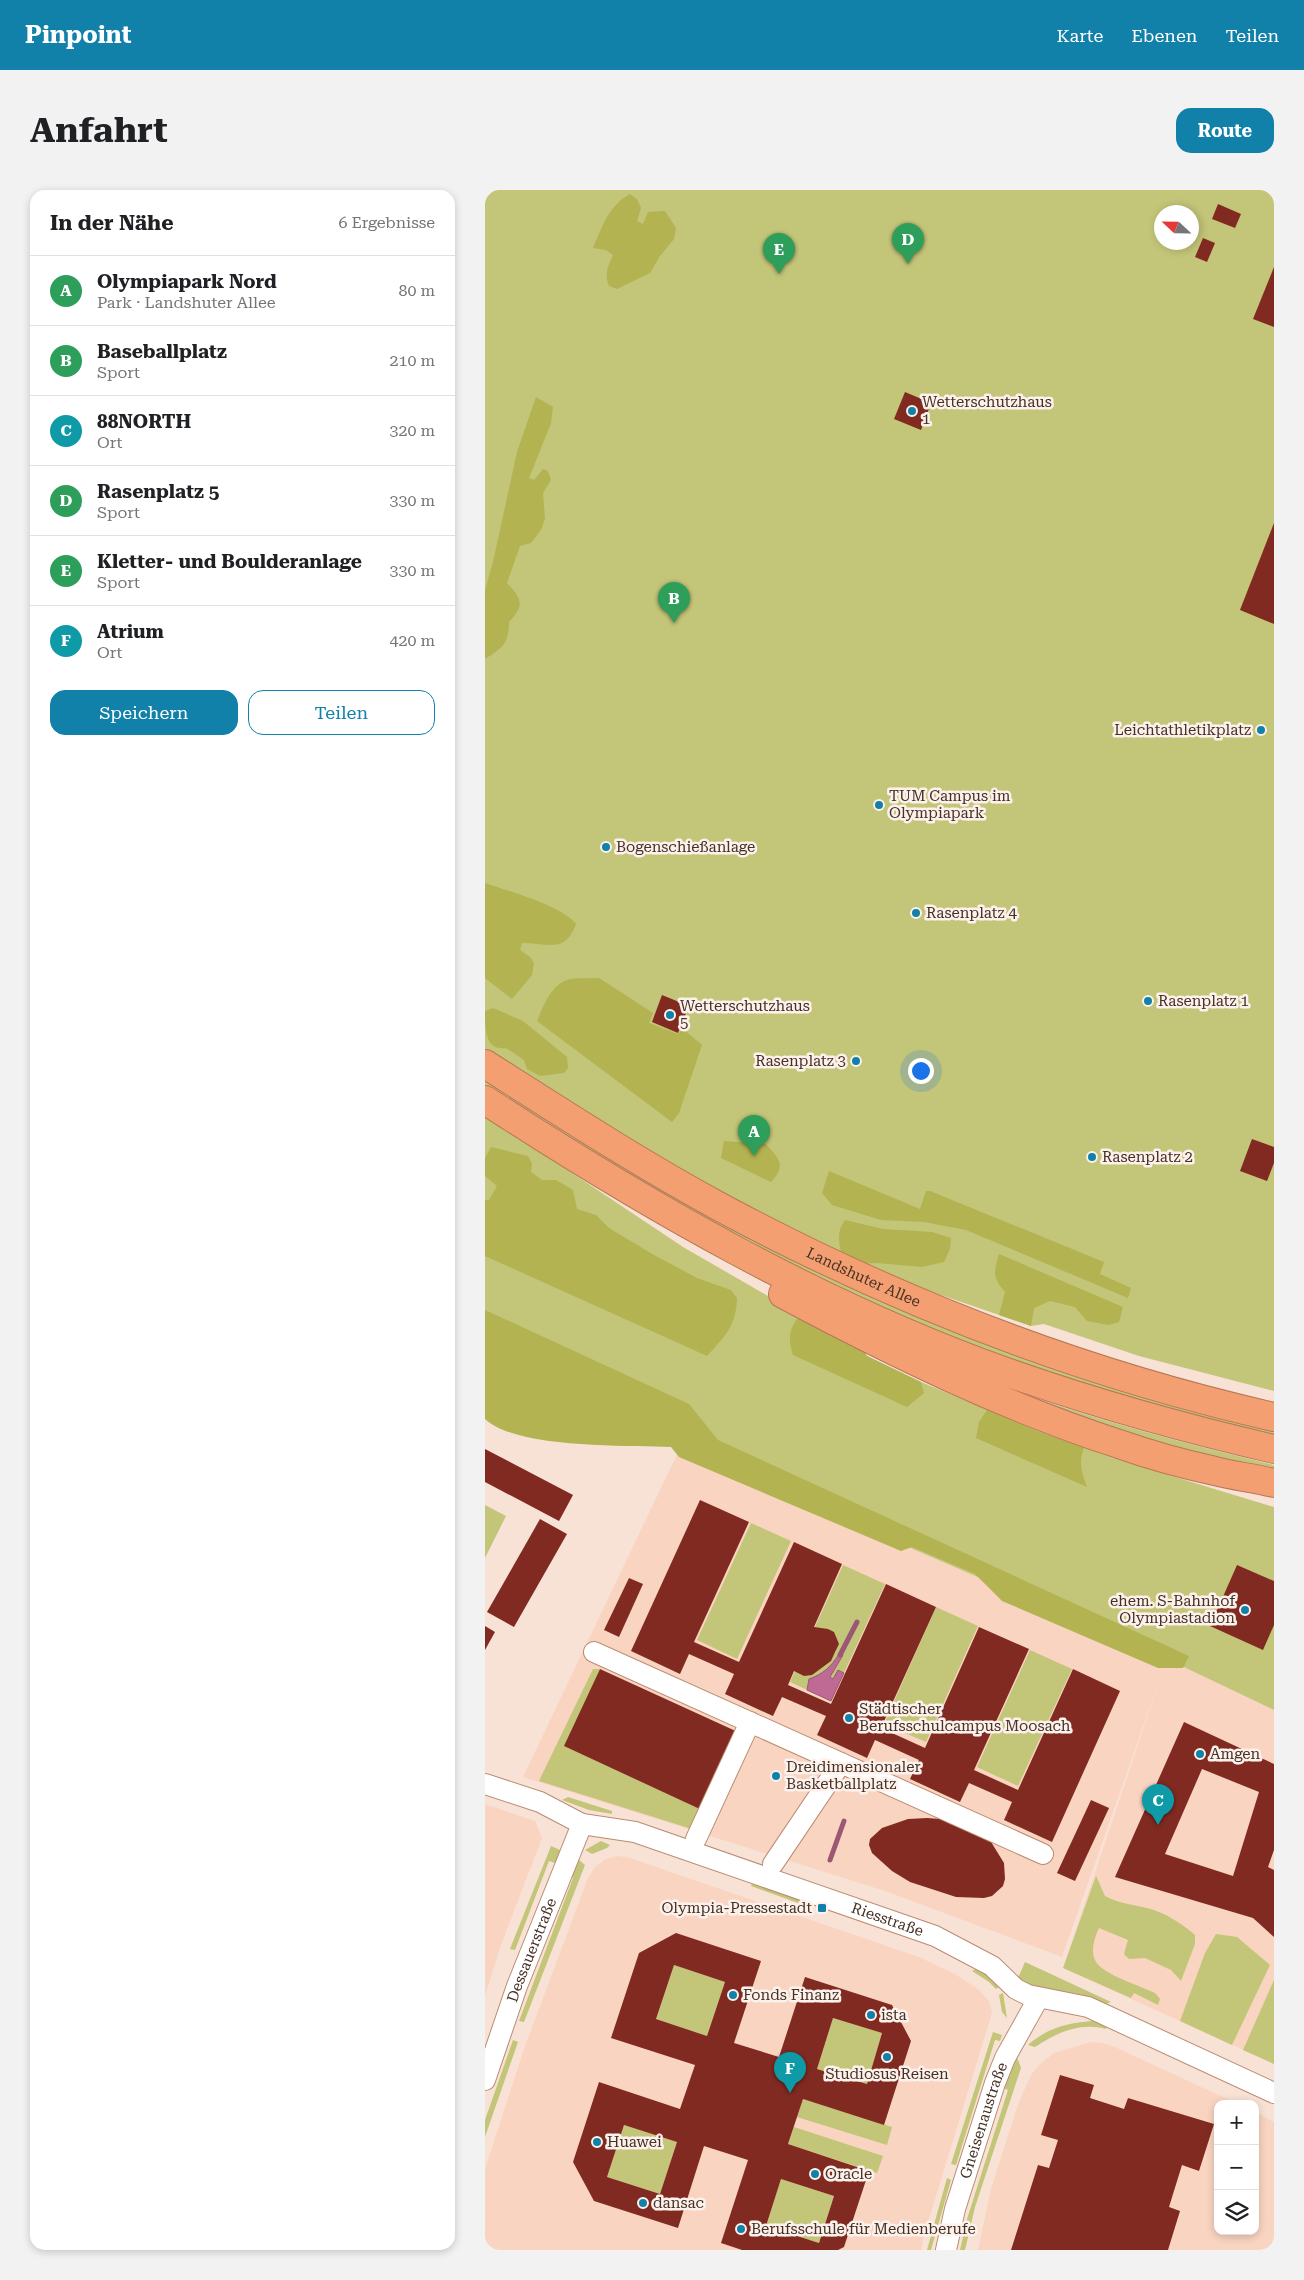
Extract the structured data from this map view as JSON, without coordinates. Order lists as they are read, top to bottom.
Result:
{
  "streets": {
    "highway": ["Landshuter Allee"],
    "street": ["Riesstraße", "Dessauerstraße", "Gneisenaustraße"]
  },
  "crossings": [
    ["Riesstraße", "Dessauerstraße"],
    ["Riesstraße", "Gneisenaustraße"]
  ],
  "places": {
    "other": [
      "Wetterschutzhaus 1",
      "Leichtathletikplatz",
      "TUM Campus im Olympiapark",
      "Bogenschießanlage",
      "Rasenplatz 4",
      "Rasenplatz 1",
      "Wetterschutzhaus 5",
      "Rasenplatz 3",
      "Rasenplatz 2",
      "ehem. S-Bahnhof Olympiastadion",
      "Städtischer Berufsschulcampus Moosach",
      "Amgen",
      "Dreidimensionaler Basketballplatz",
      "Fonds Finanz",
      "ista",
      "Studiosus Reisen",
      "Huawei",
      "Oracle",
      "dansac",
      "Berufsschule für Medienberufe"
    ],
    "transit": ["Olympia-Pressestadt"]
  },
  "north": "left",
  "page": {
    "header": "Pinpoint",
    "nav": ["Karte", "Ebenen", "Teilen"],
    "buttons": [
      "Route",
      ["Speichern", "Teilen"]
    ],
    "title": "Anfahrt",
    "heading": ["In der Nähe", "6 Ergebnisse"],
    "pins": [
      "D",
      "E",
      "B",
      "A",
      "C",
      "F"
    ],
    "list": [
      {
        "mark": "A",
        "name": "Olympiapark Nord",
        "note": "Park · Landshuter Allee",
        "value": "80 m"
      },
      {
        "mark": "B",
        "name": "Baseballplatz",
        "note": "Sport",
        "value": "210 m"
      },
      {
        "mark": "C",
        "name": "88NORTH",
        "note": "Ort",
        "value": "320 m"
      },
      {
        "mark": "D",
        "name": "Rasenplatz 5",
        "note": "Sport",
        "value": "330 m"
      },
      {
        "mark": "E",
        "name": "Kletter- und Boulderanlage",
        "note": "Sport",
        "value": "330 m"
      },
      {
        "mark": "F",
        "name": "Atrium",
        "note": "Ort",
        "value": "420 m"
      }
    ],
    "map_buttons": ["+", "−"]
  }
}
